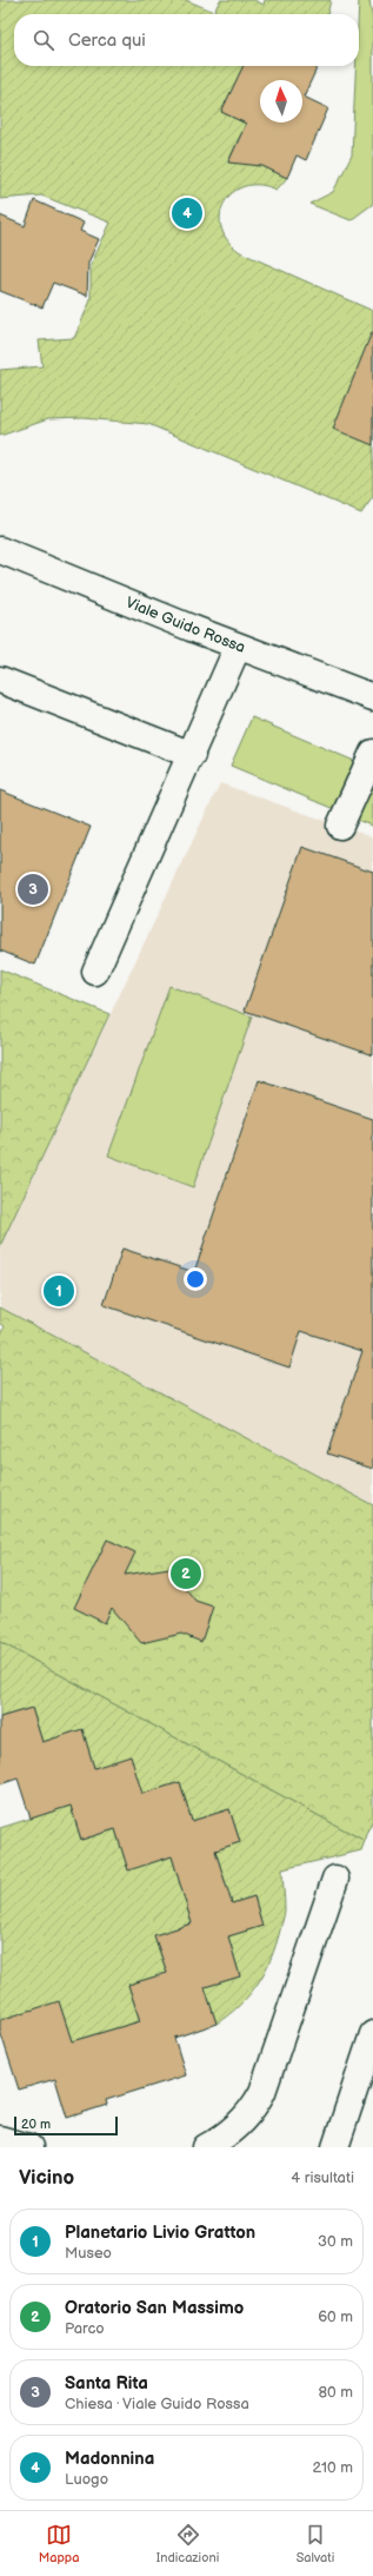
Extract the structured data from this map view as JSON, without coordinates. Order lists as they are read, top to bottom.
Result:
{
  "streets": {
    "street": ["Viale Guido Rossa"]
  },
  "scale_bar": "20 m",
  "north": "top",
  "page": {
    "search": "Cerca qui",
    "pins": [
      "4",
      "3",
      "1",
      "2"
    ],
    "scale": "20 m",
    "heading": ["Vicino", "4 risultati"],
    "list": [
      {
        "mark": "1",
        "name": "Planetario Livio Gratton",
        "note": "Museo",
        "value": "30 m"
      },
      {
        "mark": "2",
        "name": "Oratorio San Massimo",
        "note": "Parco",
        "value": "60 m"
      },
      {
        "mark": "3",
        "name": "Santa Rita",
        "note": "Chiesa · Viale Guido Rossa",
        "value": "80 m"
      },
      {
        "mark": "4",
        "name": "Madonnina",
        "note": "Luogo",
        "value": "210 m"
      }
    ],
    "nav": ["Mappa", "Indicazioni", "Salvati"]
  }
}
